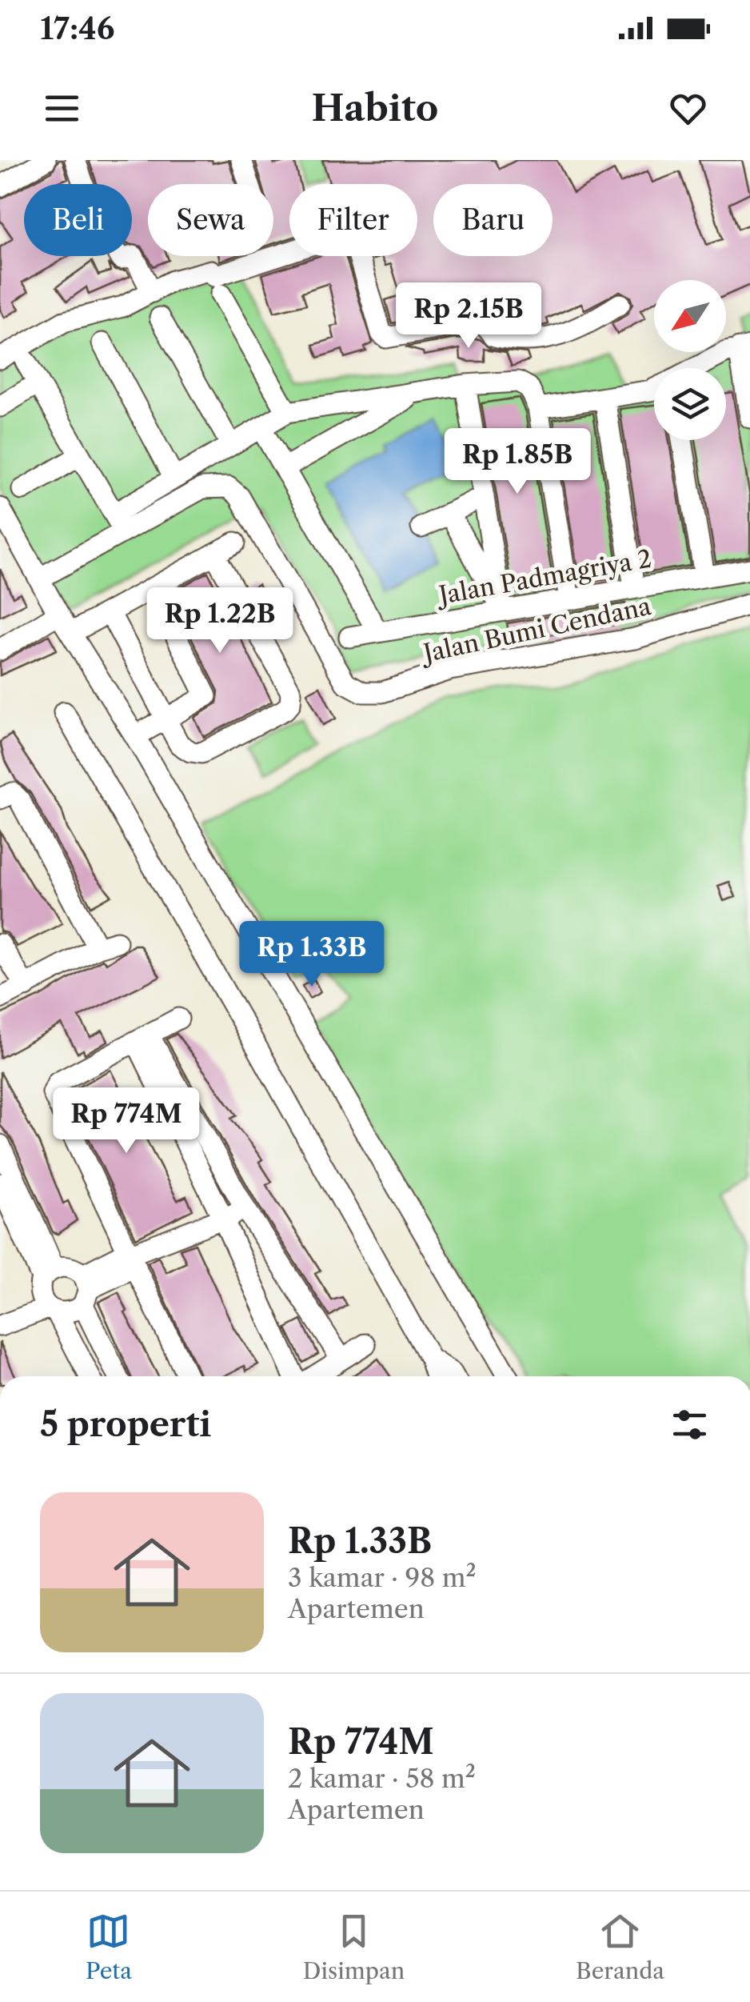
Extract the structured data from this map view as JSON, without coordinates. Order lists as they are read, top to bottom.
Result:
{
  "streets": {
    "street": ["Jalan Padmagriya 2", "Jalan Bumi Cendana"]
  },
  "north": "bottom left",
  "page": {
    "status": "17:46",
    "header": "Habito",
    "chip": [
      "Beli",
      "Sewa",
      "Filter",
      "Baru"
    ],
    "price": [
      "Rp 2.15B",
      "Rp 1.85B",
      "Rp 1.22B",
      "Rp 1.33B",
      "Rp 774M"
    ],
    "heading": "5 properti",
    "list": [
      {
        "name": "Rp 1.33B",
        "note": "3 kamar · 98 m² · Apartemen"
      },
      {
        "name": "Rp 774M",
        "note": "2 kamar · 58 m² · Apartemen"
      }
    ],
    "tabs": ["Peta", "Disimpan", "Beranda"]
  }
}
